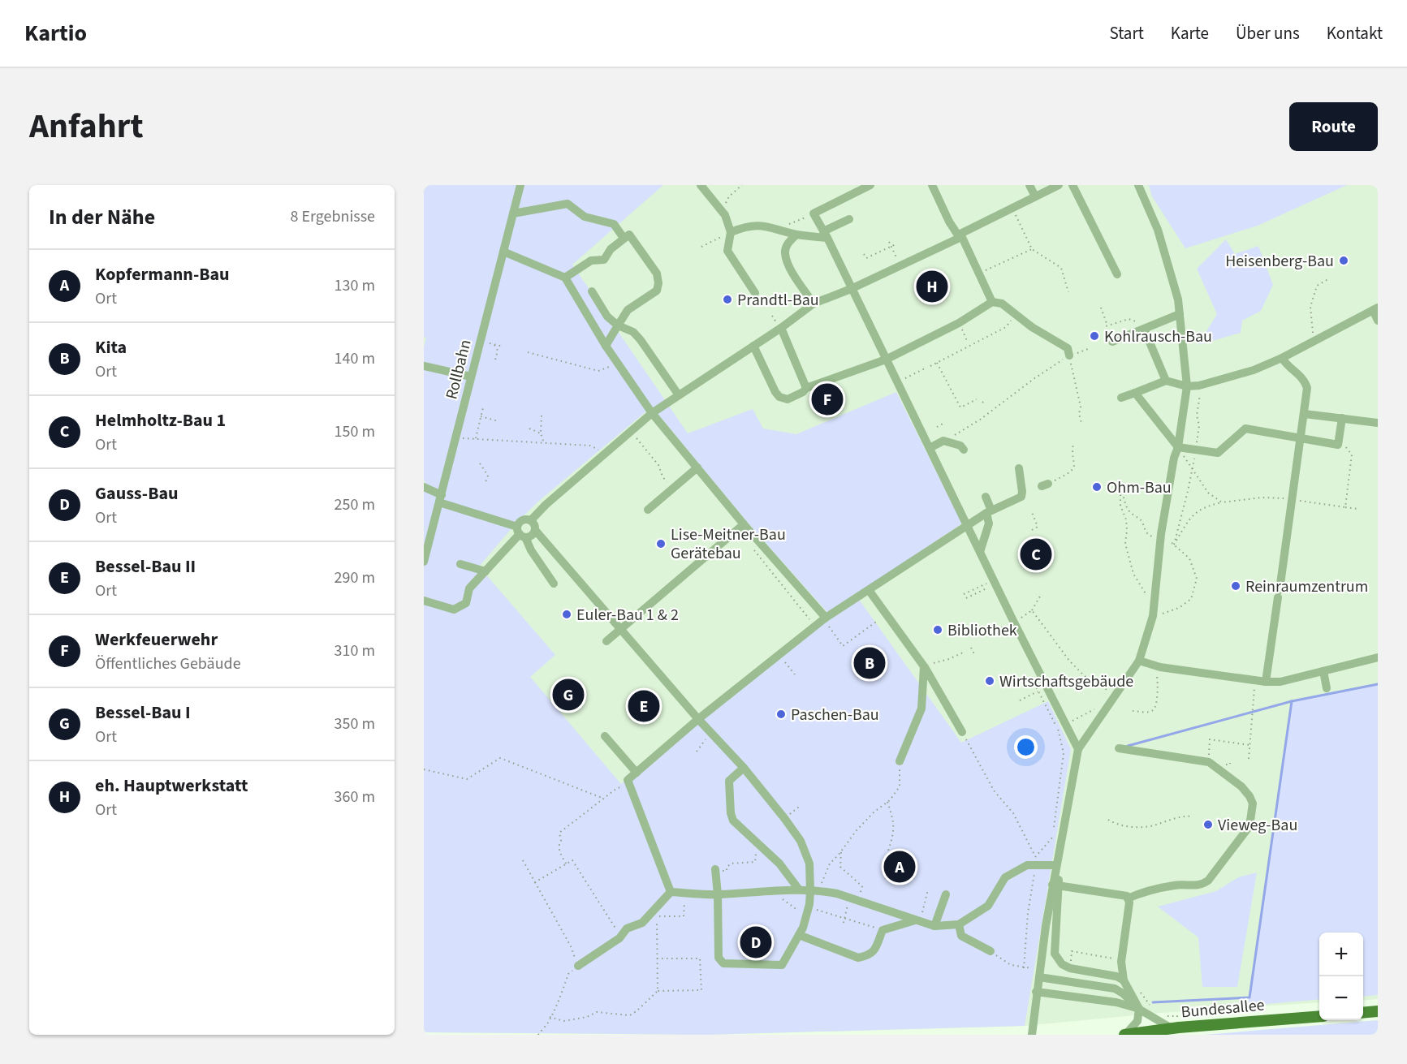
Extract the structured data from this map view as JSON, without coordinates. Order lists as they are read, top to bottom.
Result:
{
  "streets": {
    "main road": ["Bundesallee"],
    "street": ["Rollbahn"]
  },
  "places": [
    "Heisenberg-Bau",
    "Prandtl-Bau",
    "Kohlrausch-Bau",
    "Ohm-Bau",
    "Lise-Meitner-Bau Gerätebau",
    "Reinraumzentrum",
    "Euler-Bau 1 & 2",
    "Bibliothek",
    "Wirtschaftsgebäude",
    "Paschen-Bau",
    "Vieweg-Bau"
  ],
  "page": {
    "header": "Kartio",
    "nav": [
      "Start",
      "Karte",
      "Über uns",
      "Kontakt"
    ],
    "title": "Anfahrt",
    "buttons": "Route",
    "heading": ["In der Nähe", "8 Ergebnisse"],
    "list": [
      {
        "mark": "A",
        "name": "Kopfermann-Bau",
        "note": "Ort",
        "value": "130 m"
      },
      {
        "mark": "B",
        "name": "Kita",
        "note": "Ort",
        "value": "140 m"
      },
      {
        "mark": "C",
        "name": "Helmholtz-Bau 1",
        "note": "Ort",
        "value": "150 m"
      },
      {
        "mark": "D",
        "name": "Gauss-Bau",
        "note": "Ort",
        "value": "250 m"
      },
      {
        "mark": "E",
        "name": "Bessel-Bau II",
        "note": "Ort",
        "value": "290 m"
      },
      {
        "mark": "F",
        "name": "Werkfeuerwehr",
        "note": "Öffentliches Gebäude",
        "value": "310 m"
      },
      {
        "mark": "G",
        "name": "Bessel-Bau I",
        "note": "Ort",
        "value": "350 m"
      },
      {
        "mark": "H",
        "name": "eh. Hauptwerkstatt",
        "note": "Ort",
        "value": "360 m"
      }
    ],
    "pins": [
      "H",
      "F",
      "C",
      "B",
      "G",
      "E",
      "A",
      "D"
    ],
    "map_buttons": ["+", "−"]
  }
}
